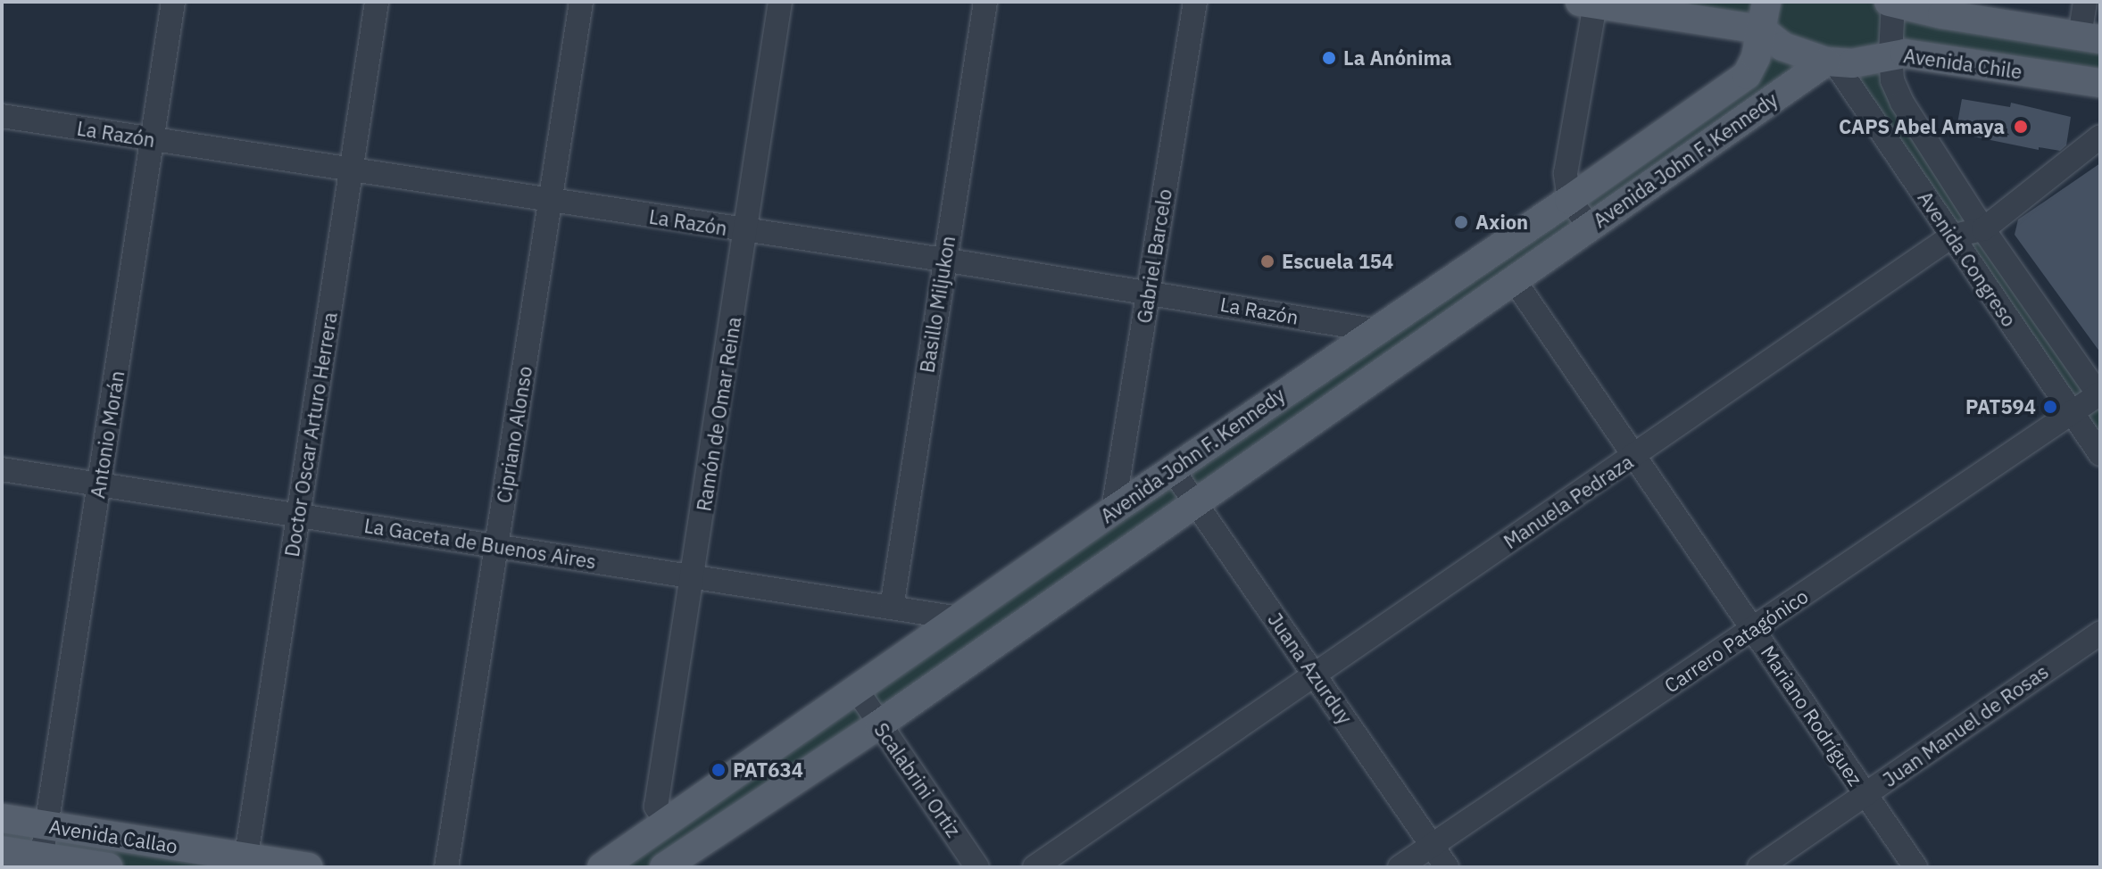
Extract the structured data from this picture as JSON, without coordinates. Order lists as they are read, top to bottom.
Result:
{
  "streets": {
    "main road": ["Avenida Chile", "Avenida John F. Kennedy", "Avenida Callao"],
    "street": [
      "La Razón",
      "Gabriel Barcelo",
      "Avenida Congreso",
      "Basillo Miljukon",
      "Ramón de Omar Reina",
      "Antonio Morán",
      "Doctor Oscar Arturo Herrera",
      "Cipriano Alonso",
      "Manuela Pedraza",
      "La Gaceta de Buenos Aires",
      "Carrero Patagónico",
      "Juana Azurduy",
      "Mariano Rodríguez",
      "Juan Manuel de Rosas",
      "Scalabrini Ortiz"
    ]
  },
  "crossings": [
    ["Avenida Chile", "Avenida John F. Kennedy"],
    ["Avenida Chile", "Avenida Congreso"],
    ["La Razón", "Avenida John F. Kennedy"],
    ["La Razón", "Gabriel Barcelo"],
    ["La Razón", "Basillo Miljukon"],
    ["La Razón", "Ramón de Omar Reina"],
    ["La Razón", "Antonio Morán"],
    ["La Razón", "Doctor Oscar Arturo Herrera"],
    ["La Razón", "Cipriano Alonso"],
    ["Avenida John F. Kennedy", "Gabriel Barcelo"],
    ["Avenida John F. Kennedy", "Avenida Congreso"],
    ["Avenida John F. Kennedy", "Ramón de Omar Reina"],
    ["Avenida John F. Kennedy", "La Gaceta de Buenos Aires"],
    ["Avenida John F. Kennedy", "Juana Azurduy"],
    ["Avenida John F. Kennedy", "Mariano Rodríguez"],
    ["Avenida John F. Kennedy", "Scalabrini Ortiz"],
    ["Avenida Congreso", "Manuela Pedraza"],
    ["Avenida Congreso", "Carrero Patagónico"],
    ["Basillo Miljukon", "La Gaceta de Buenos Aires"],
    ["Ramón de Omar Reina", "La Gaceta de Buenos Aires"],
    ["Antonio Morán", "La Gaceta de Buenos Aires"],
    ["Antonio Morán", "Avenida Callao"],
    ["Doctor Oscar Arturo Herrera", "La Gaceta de Buenos Aires"],
    ["Doctor Oscar Arturo Herrera", "Avenida Callao"],
    ["Cipriano Alonso", "La Gaceta de Buenos Aires"],
    ["Manuela Pedraza", "Juana Azurduy"],
    ["Manuela Pedraza", "Mariano Rodríguez"],
    ["Carrero Patagónico", "Juana Azurduy"],
    ["Carrero Patagónico", "Mariano Rodríguez"],
    ["Mariano Rodríguez", "Juan Manuel de Rosas"]
  ],
  "places": [
    "La Anónima",
    "CAPS Abel Amaya",
    "Axion",
    "Escuela 154",
    "PAT594",
    "PAT634"
  ]
}
